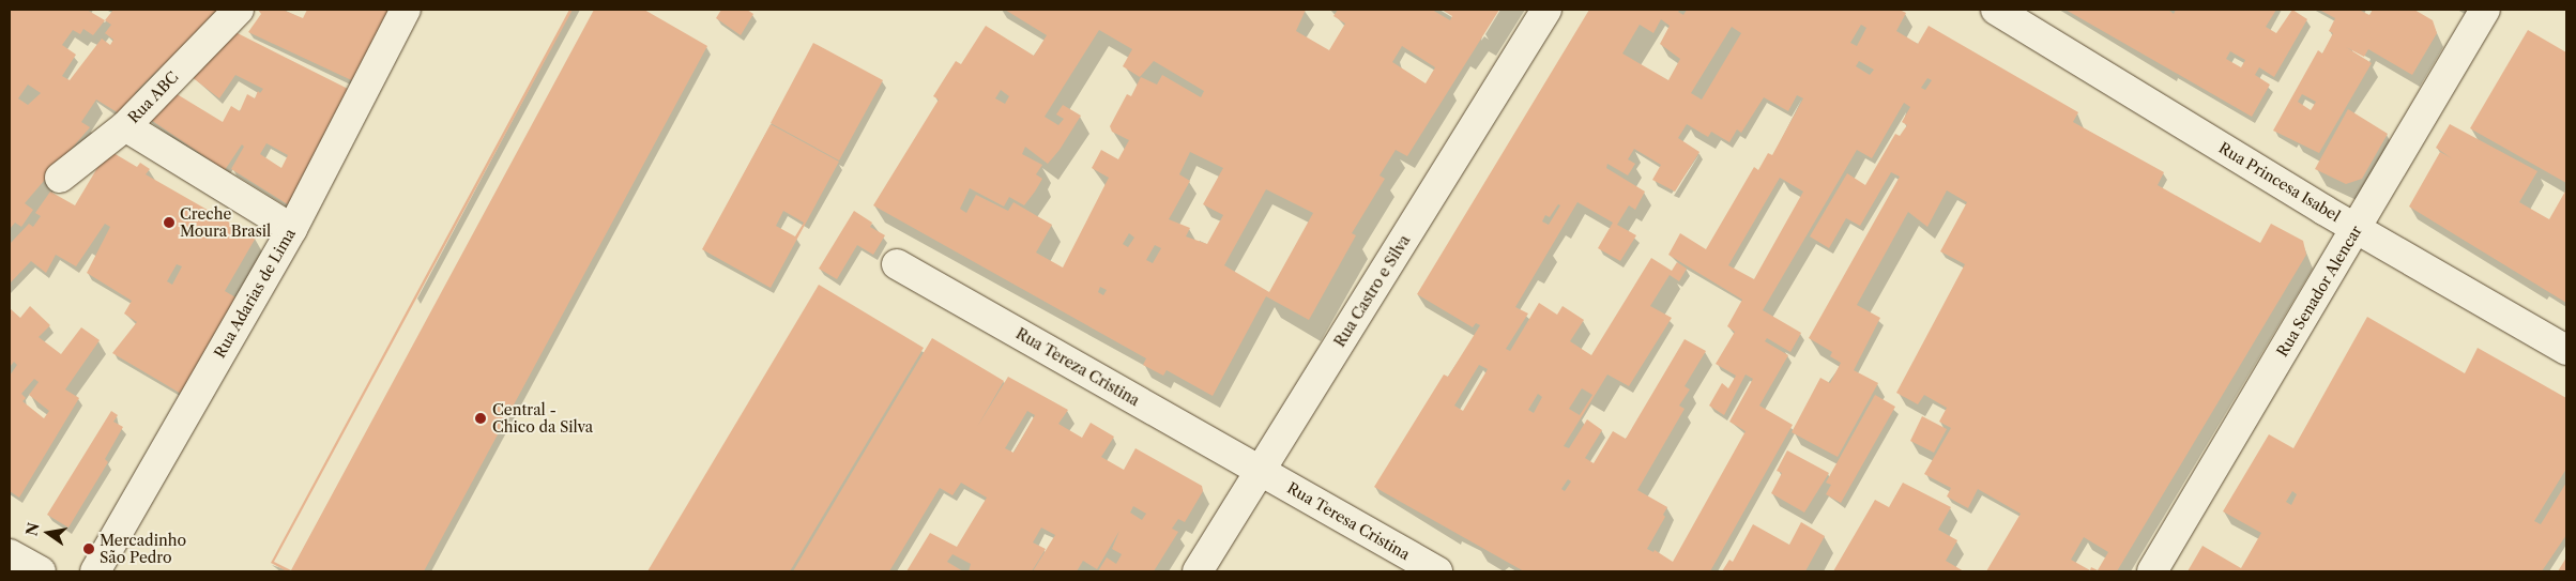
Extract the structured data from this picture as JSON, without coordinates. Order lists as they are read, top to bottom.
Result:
{
  "streets": {
    "street": [
      "Rua ABC",
      "Rua Princesa Isabel",
      "Rua Castro e Silva",
      "Rua Senador Alencar",
      "Rua Adarias de Lima",
      "Rua Tereza Cristina",
      "Rua Teresa Cristina"
    ]
  },
  "crossings": [
    ["Rua Princesa Isabel", "Rua Senador Alencar"],
    ["Rua Castro e Silva", "Rua Tereza Cristina"],
    ["Rua Castro e Silva", "Rua Teresa Cristina"],
    ["Rua Tereza Cristina", "Rua Teresa Cristina"]
  ],
  "places": ["Creche Moura Brasil", "Central - Chico da Silva", "Mercadinho São Pedro"],
  "north": "left"
}
